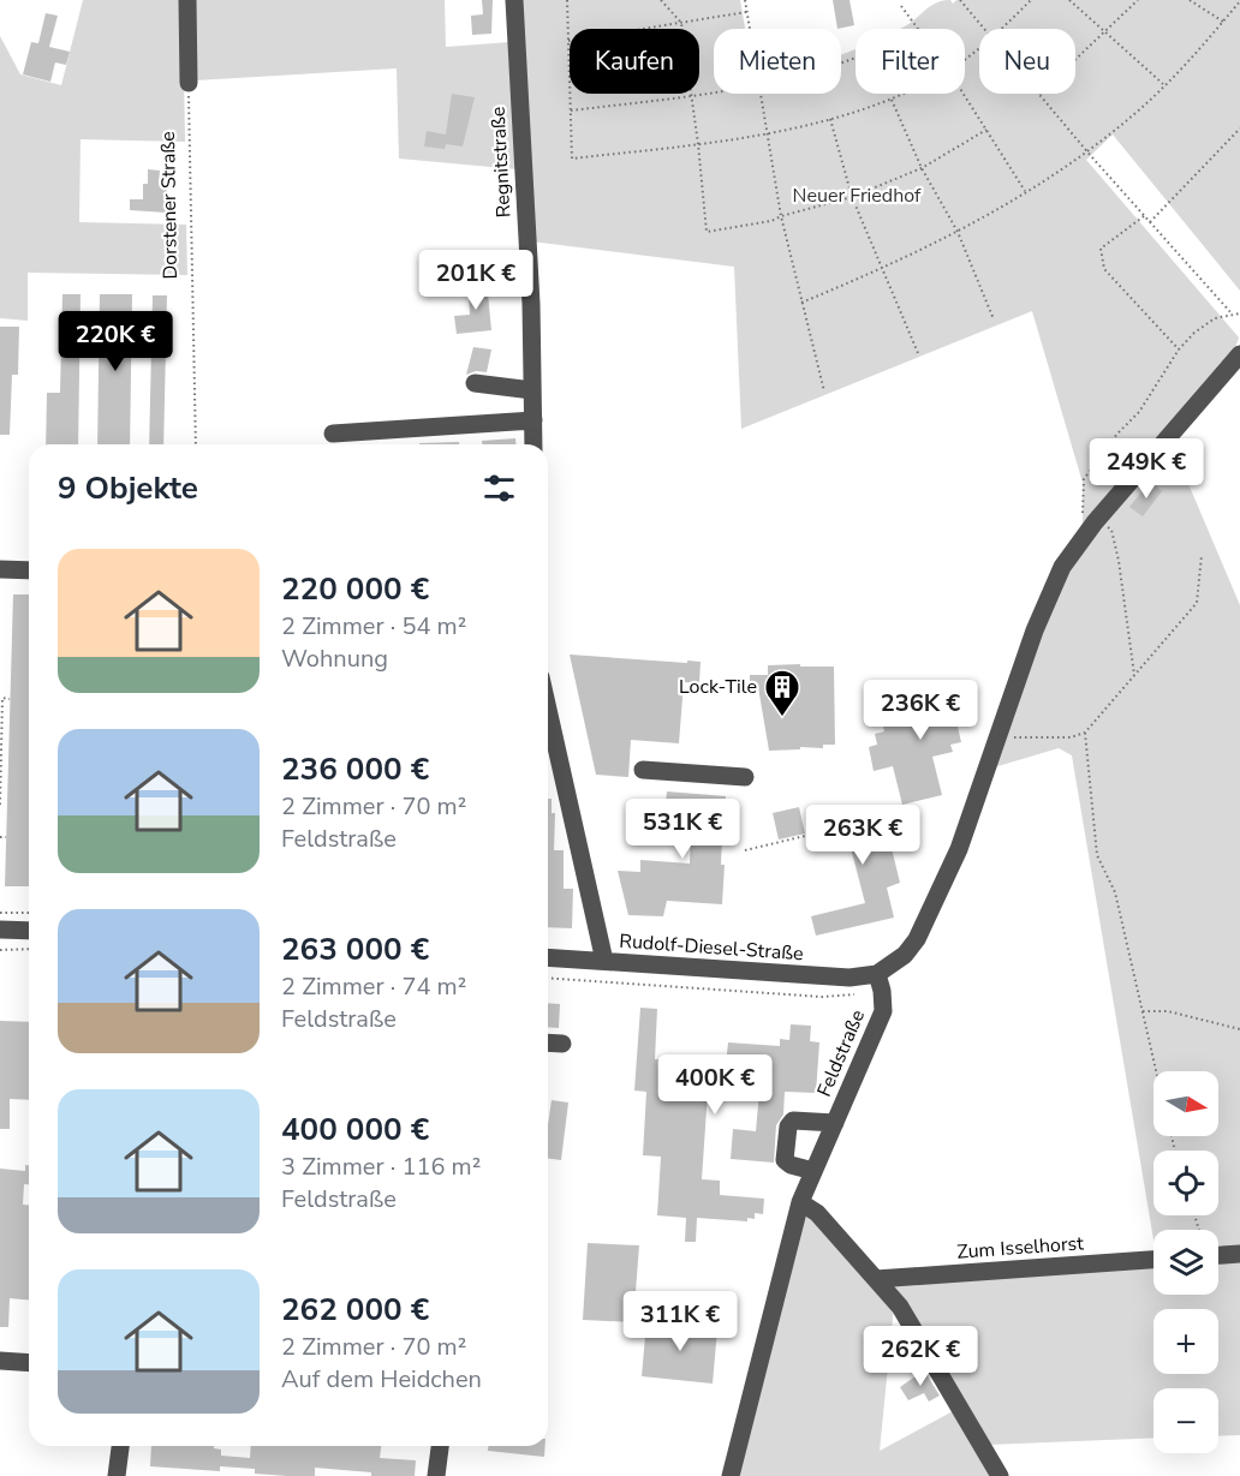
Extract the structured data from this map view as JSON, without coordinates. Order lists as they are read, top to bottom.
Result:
{
  "streets": {
    "street": [
      "Regnitstraße",
      "Rudolf-Diesel-Straße",
      "Feldstraße",
      "Zum Isselhorst"
    ],
    "path": ["Dorstener Straße"]
  },
  "crossings": [
    ["Rudolf-Diesel-Straße", "Feldstraße"]
  ],
  "parks": ["Neuer Friedhof"],
  "places": {
    "building": ["Lock-Tile"]
  },
  "north": "right",
  "page": {
    "chip": [
      "Kaufen",
      "Mieten",
      "Filter",
      "Neu"
    ],
    "price": [
      "201K €",
      "220K €",
      "249K €",
      "236K €",
      "531K €",
      "263K €",
      "400K €",
      "311K €",
      "262K €"
    ],
    "heading": "9 Objekte",
    "list": [
      {
        "name": "220 000 €",
        "note": "2 Zimmer · 54 m² · Wohnung"
      },
      {
        "name": "236 000 €",
        "note": "2 Zimmer · 70 m² · Feldstraße"
      },
      {
        "name": "263 000 €",
        "note": "2 Zimmer · 74 m² · Feldstraße"
      },
      {
        "name": "400 000 €",
        "note": "3 Zimmer · 116 m² · Feldstraße"
      },
      {
        "name": "262 000 €",
        "note": "2 Zimmer · 70 m² · Auf dem Heidchen"
      }
    ],
    "map_buttons": ["+", "−"]
  }
}
